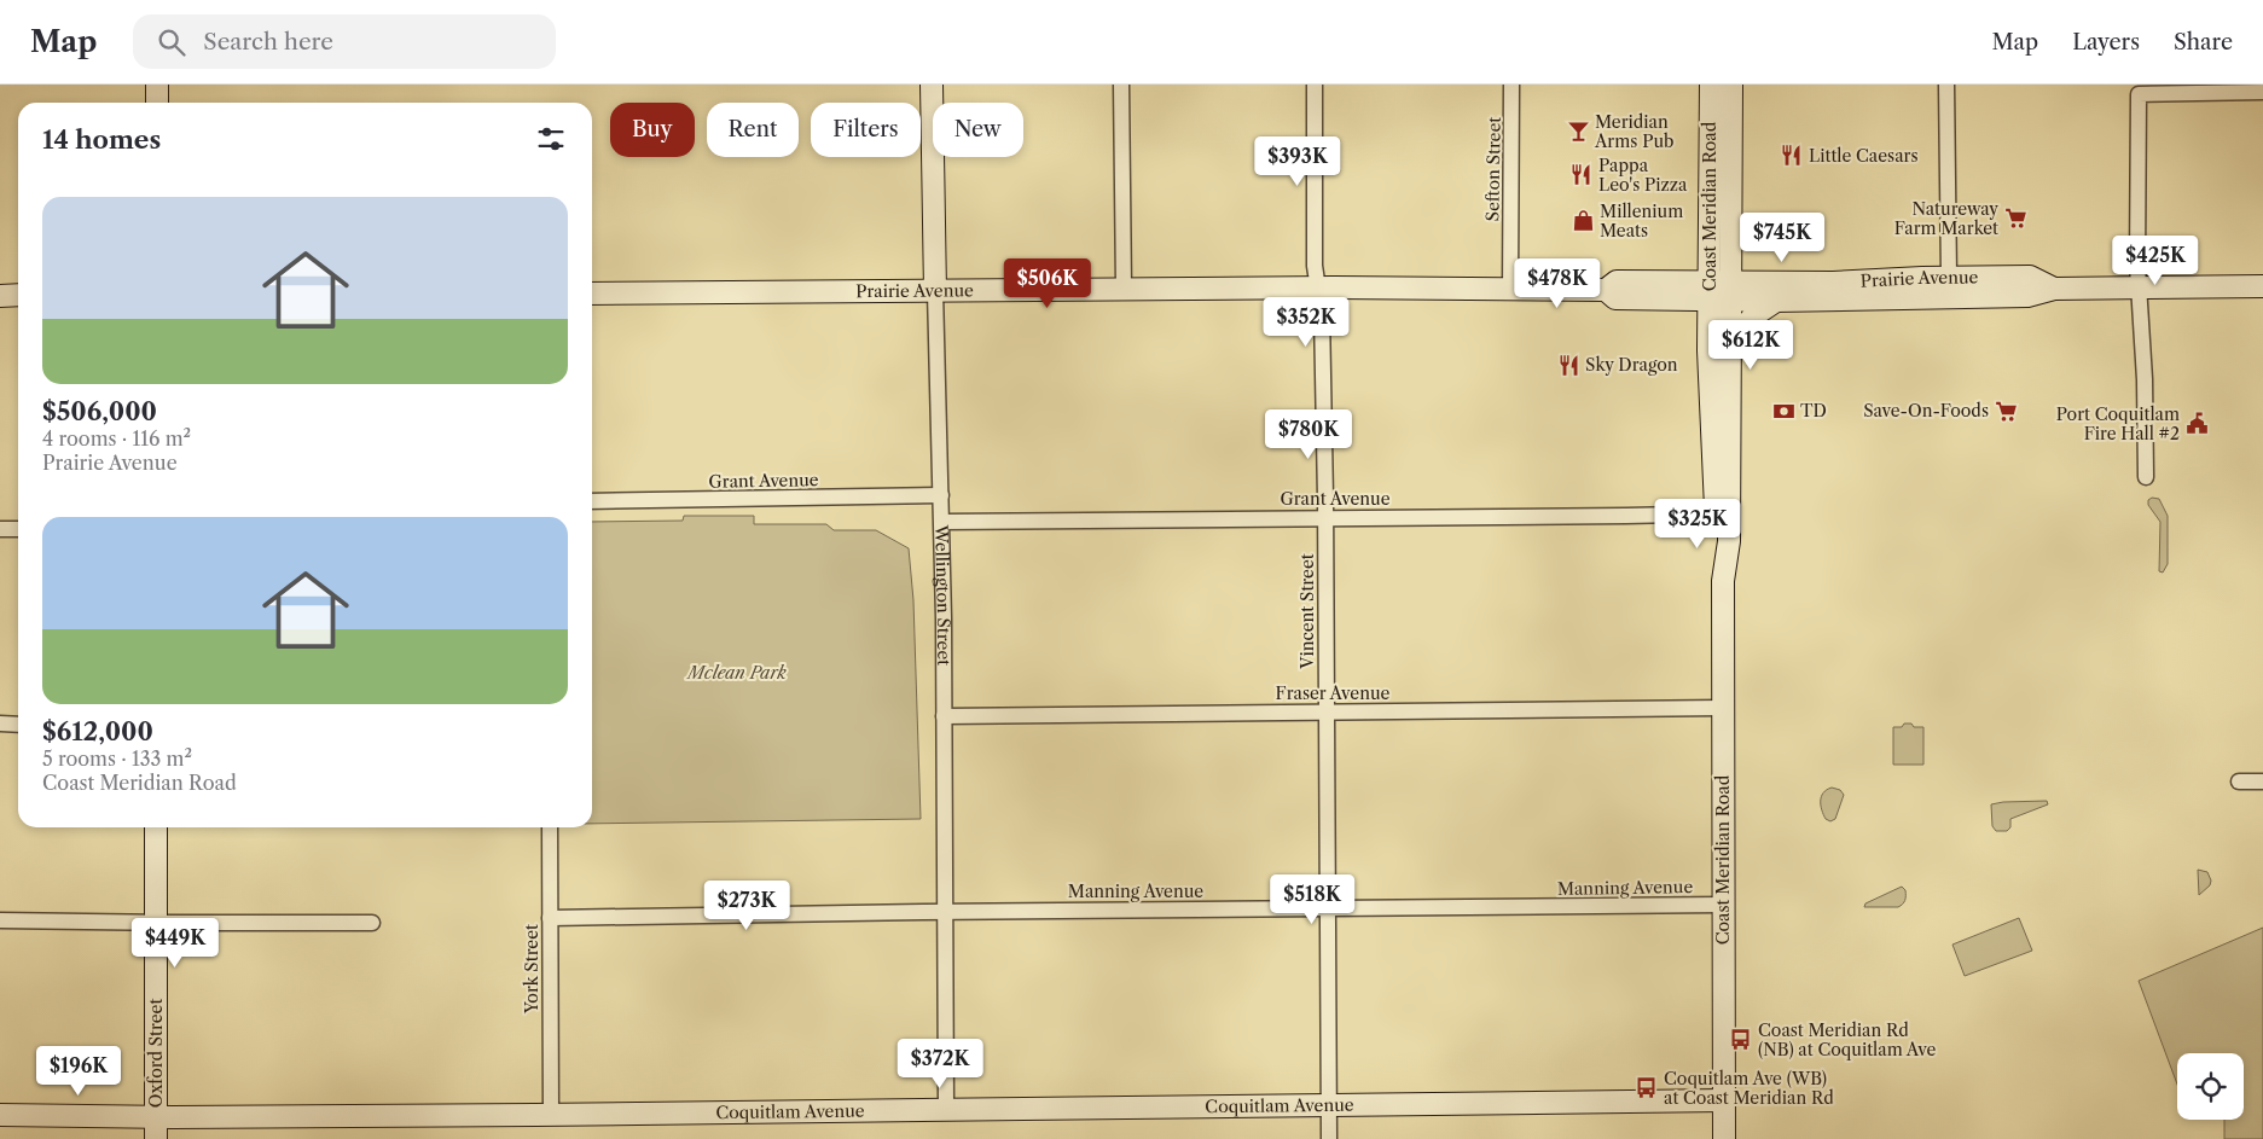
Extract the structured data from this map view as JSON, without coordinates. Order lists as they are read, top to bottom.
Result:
{
  "streets": {
    "main road": [
      "Coast Meridian Road",
      "Prairie Avenue",
      "Wellington Street",
      "Oxford Street",
      "Coquitlam Avenue"
    ],
    "street": [
      "Sefton Street",
      "Grant Avenue",
      "Vincent Street",
      "Fraser Avenue",
      "Manning Avenue",
      "York Street"
    ]
  },
  "crossings": [
    ["Sefton Street", "Prairie Avenue"],
    ["Coast Meridian Road", "Prairie Avenue"],
    ["Coast Meridian Road", "Grant Avenue"],
    ["Coast Meridian Road", "Fraser Avenue"],
    ["Coast Meridian Road", "Manning Avenue"],
    ["Coast Meridian Road", "Coquitlam Avenue"],
    ["Prairie Avenue", "Wellington Street"],
    ["Prairie Avenue", "Vincent Street"],
    ["Grant Avenue", "Wellington Street"],
    ["Grant Avenue", "Vincent Street"],
    ["Wellington Street", "Fraser Avenue"],
    ["Wellington Street", "Manning Avenue"],
    ["Wellington Street", "Coquitlam Avenue"],
    ["Vincent Street", "Fraser Avenue"],
    ["Vincent Street", "Manning Avenue"],
    ["Vincent Street", "Coquitlam Avenue"],
    ["Manning Avenue", "York Street"],
    ["York Street", "Coquitlam Avenue"],
    ["Oxford Street", "Coquitlam Avenue"]
  ],
  "parks": ["Mclean Park"],
  "places": {
    "bar": ["Meridian Arms Pub"],
    "restaurant": ["Little Caesars", "Pappa Leo's Pizza", "Sky Dragon"],
    "supermarket": ["Natureway Farm Market", "Save-On-Foods"],
    "shop": ["Millenium Meats"],
    "bank": ["TD"],
    "public building": ["Port Coquitlam Fire Hall #2"],
    "bus stop": ["Coast Meridian Rd (NB) at Coquitlam Ave", "Coquitlam Ave (WB) at Coast Meridian Rd"]
  },
  "page": {
    "header": "Map",
    "search": "Search here",
    "nav": ["Map", "Layers", "Share"],
    "chip": [
      "Buy",
      "Rent",
      "Filters",
      "New"
    ],
    "heading": "14 homes",
    "price": [
      "$393K",
      "$745K",
      "$425K",
      "$506K",
      "$478K",
      "$352K",
      "$612K",
      "$780K",
      "$325K",
      "$518K",
      "$273K",
      "$449K",
      "$372K",
      "$196K"
    ],
    "list": [
      {
        "name": "$506,000",
        "note": "4 rooms · 116 m² · Prairie Avenue"
      },
      {
        "name": "$612,000",
        "note": "5 rooms · 133 m² · Coast Meridian Road"
      }
    ]
  }
}
